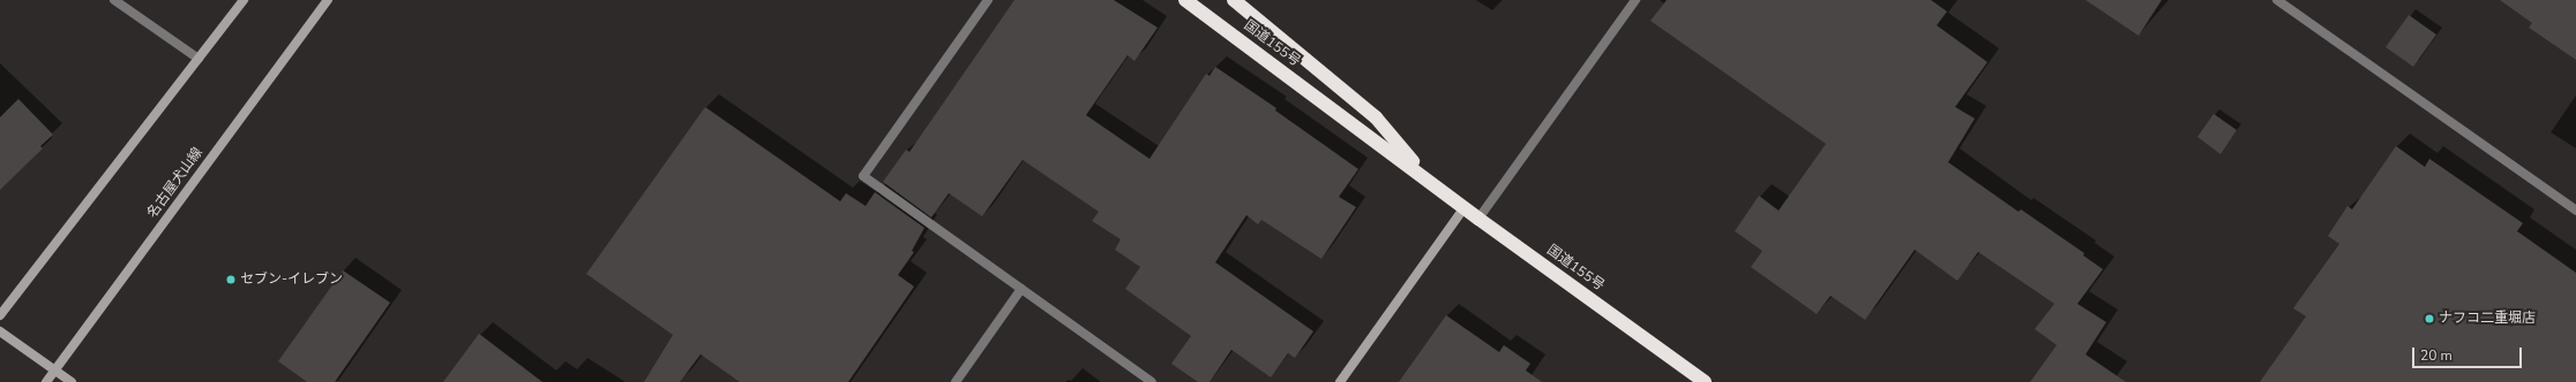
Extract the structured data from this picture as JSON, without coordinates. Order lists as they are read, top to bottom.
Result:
{
  "streets": {
    "highway": ["国道155号"],
    "main road": ["名古屋犬山線"]
  },
  "places": ["セブン-イレブン", "ナフコ二重堀店"],
  "scale_bar": "20 m"
}
